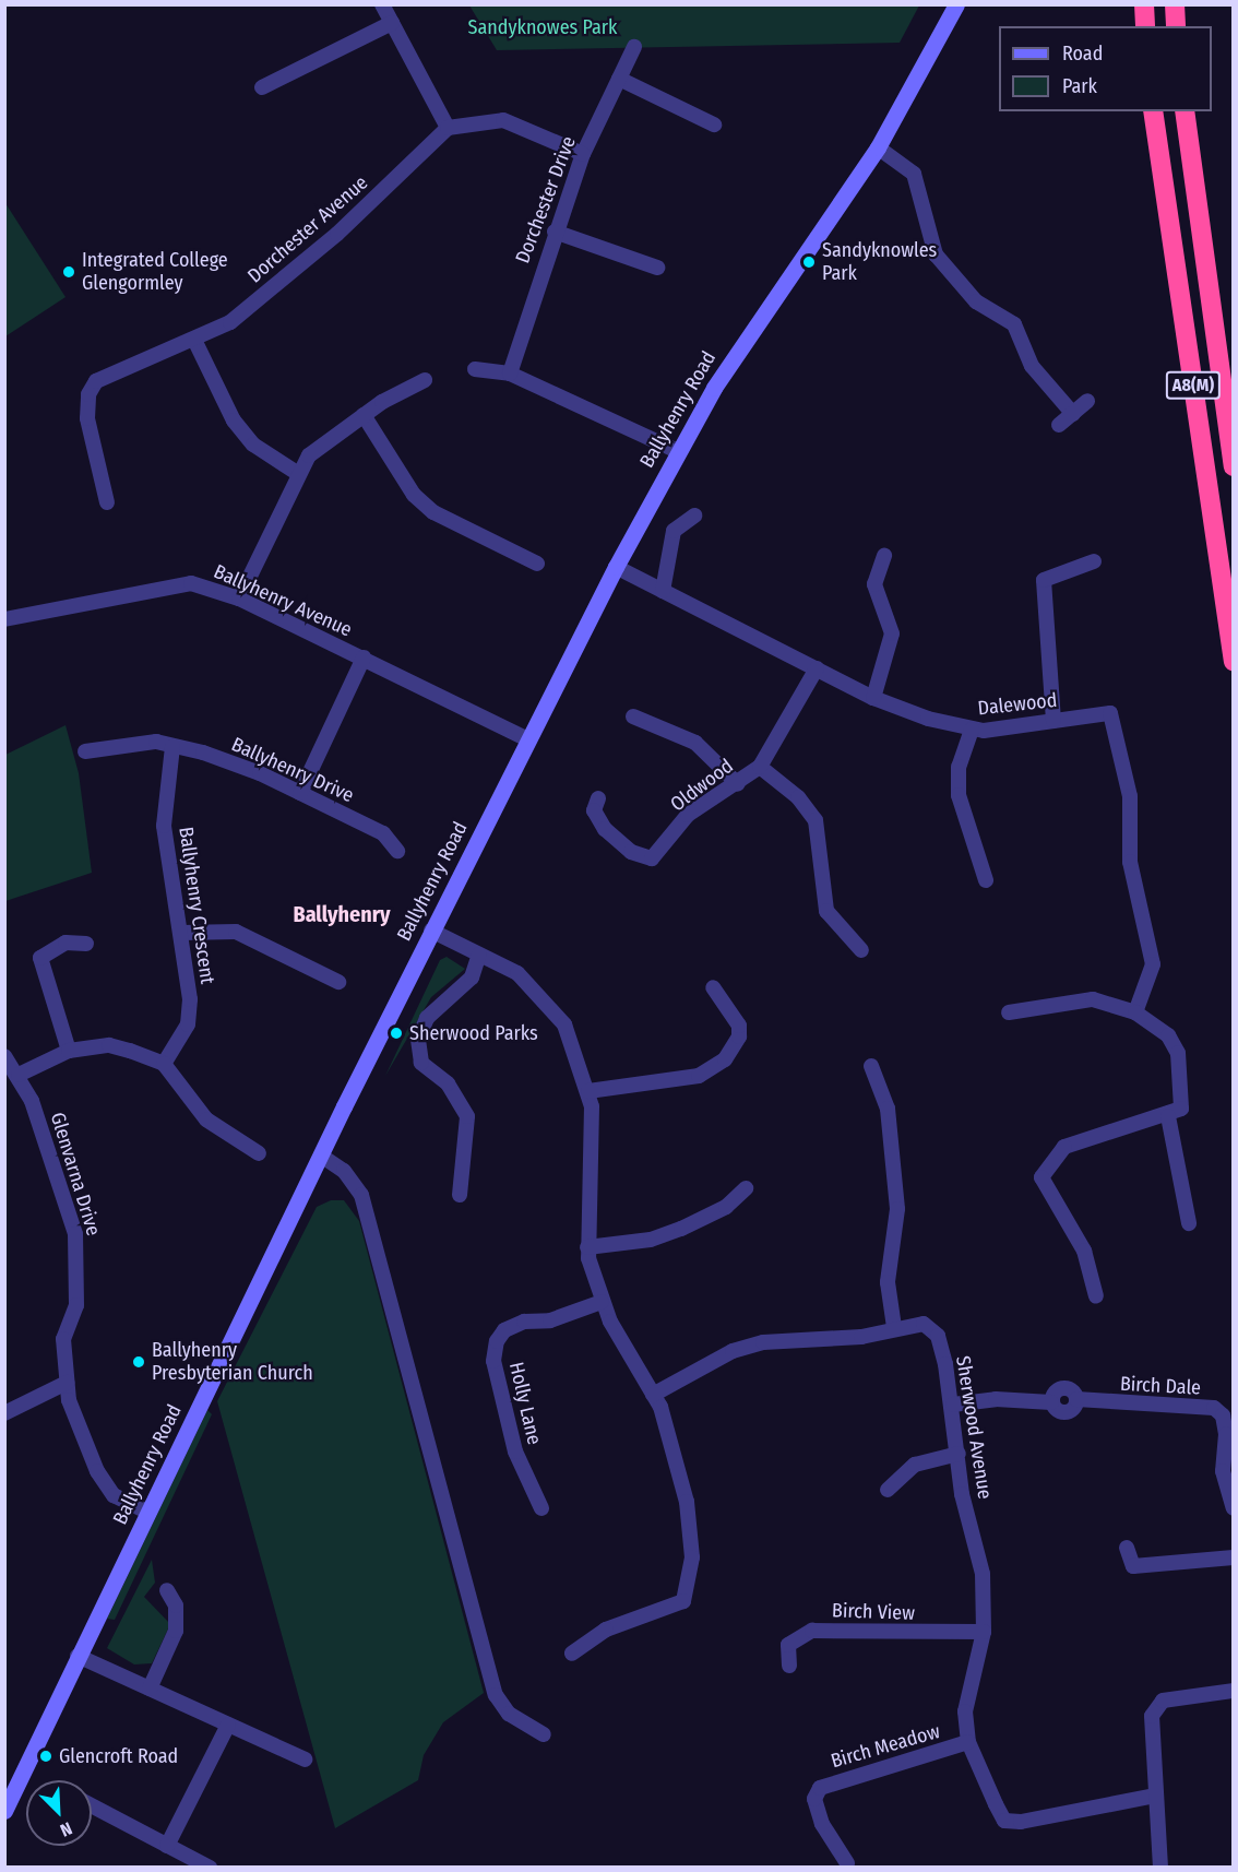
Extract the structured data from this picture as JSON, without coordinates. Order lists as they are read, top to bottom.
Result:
{
  "streets": {
    "highway": ["A8(M)"],
    "main road": ["Ballyhenry Road"],
    "street": [
      "Dorchester Drive",
      "Dorchester Avenue",
      "Ballyhenry Avenue",
      "Dalewood",
      "Ballyhenry Drive",
      "Oldwood",
      "Ballyhenry Crescent",
      "Glenvarna Drive",
      "Birch Dale",
      "Holly Lane",
      "Sherwood Avenue",
      "Birch View",
      "Birch Meadow"
    ]
  },
  "crossings": [
    ["Ballyhenry Road", "Ballyhenry Avenue"],
    ["Ballyhenry Road", "Dalewood"],
    ["Ballyhenry Road", "Glenvarna Drive"],
    ["Dalewood", "Oldwood"],
    ["Ballyhenry Drive", "Ballyhenry Crescent"],
    ["Birch Dale", "Sherwood Avenue"],
    ["Sherwood Avenue", "Birch View"],
    ["Sherwood Avenue", "Birch Meadow"]
  ],
  "districts": ["Ballyhenry"],
  "parks": ["Sandyknowes Park"],
  "places": [
    "Sandyknowles Park",
    "Integrated College Glengormley",
    "Sherwood Parks",
    "Ballyhenry Presbyterian Church",
    "Glencroft Road"
  ],
  "legend": ["Road", "Park"],
  "north": "bottom right"
}
